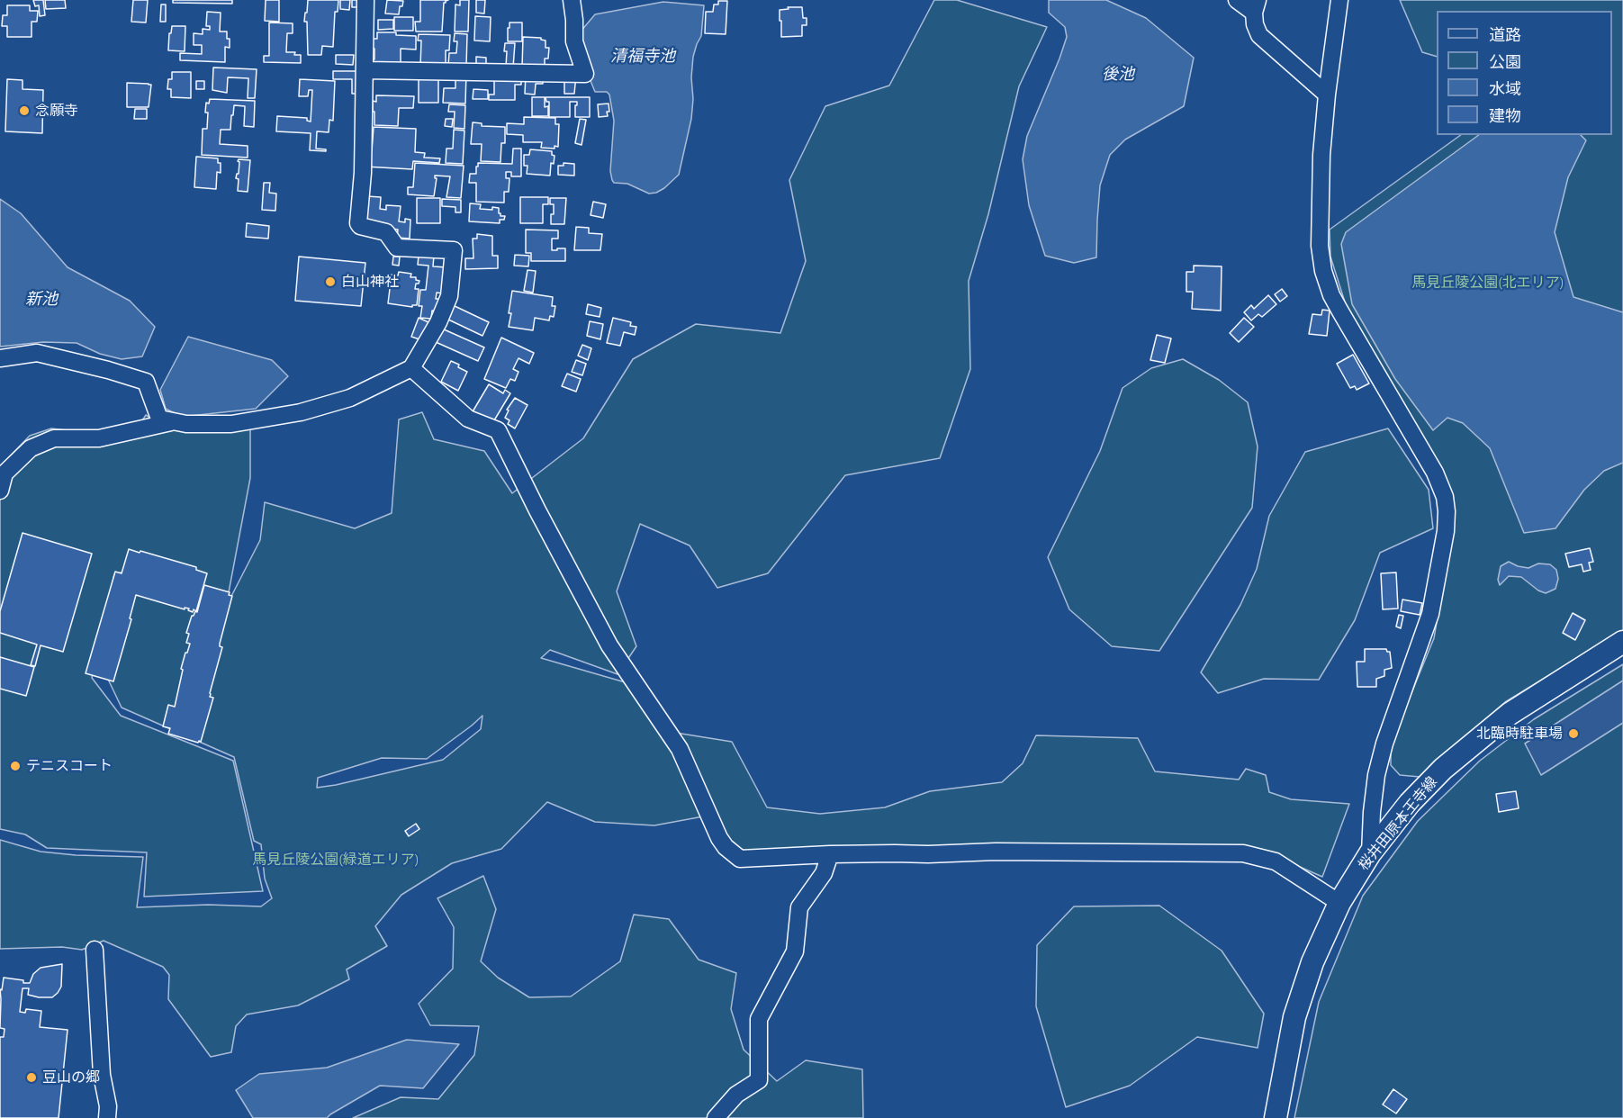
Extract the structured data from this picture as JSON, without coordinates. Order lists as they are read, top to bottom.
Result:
{
  "streets": {
    "main road": ["桜井田原本王寺線"]
  },
  "water": ["清福寺池", "後池", "新池"],
  "parks": ["馬見丘陵公園(北エリア)", "馬見丘陵公園(緑道エリア)"],
  "places": [
    "念願寺",
    "白山神社",
    "北臨時駐車場",
    "テニスコート",
    "豆山の郷"
  ],
  "legend": [
    "道路",
    "公園",
    "水域",
    "建物"
  ]
}
